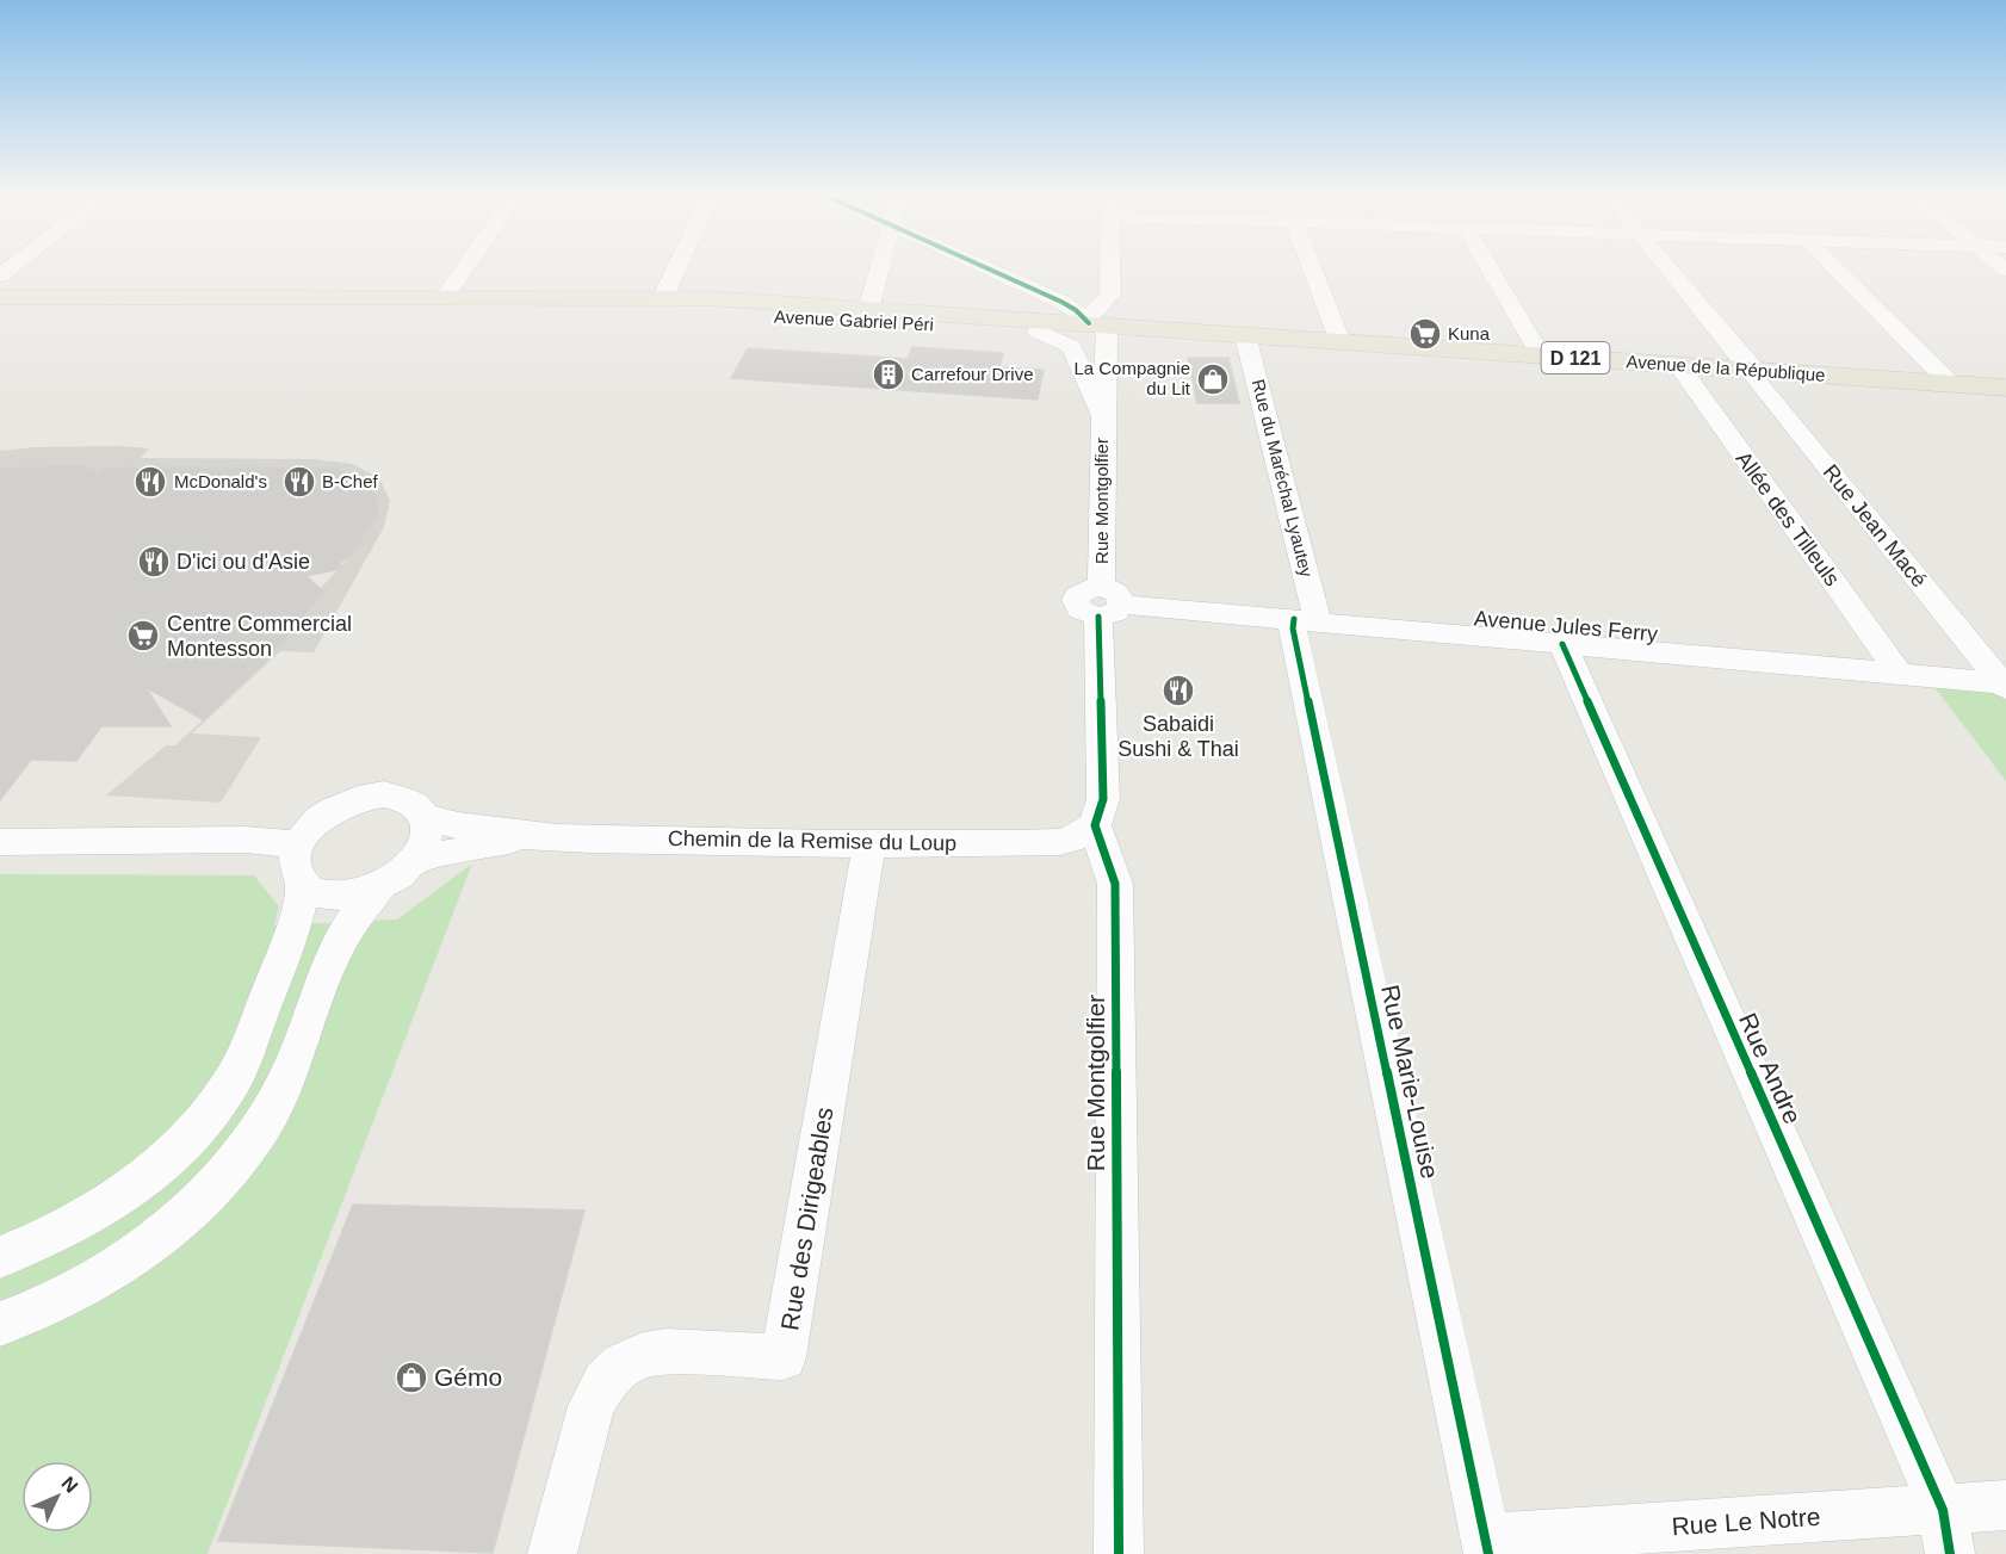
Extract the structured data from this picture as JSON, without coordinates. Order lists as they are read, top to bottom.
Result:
{
  "streets": {
    "main road": ["Avenue Gabriel Péri", "D 121", "Avenue de la République"],
    "street": [
      "Rue du Maréchal Lyautey",
      "Rue Montgolfier",
      "Allée des Tilleuls",
      "Rue Jean Macé",
      "Avenue Jules Ferry",
      "Chemin de la Remise du Loup",
      "Rue Andre",
      "Rue Marie-Louise",
      "Rue des Dirigeables",
      "Rue Le Notre"
    ]
  },
  "crossings": [
    ["Avenue Gabriel Péri", "Avenue de la République"],
    ["Avenue Gabriel Péri", "Rue Montgolfier"],
    ["Avenue de la République", "Rue du Maréchal Lyautey"],
    ["Avenue de la République", "Rue Montgolfier"],
    ["Avenue de la République", "Allée des Tilleuls"],
    ["Avenue de la République", "Rue Jean Macé"],
    ["Rue du Maréchal Lyautey", "Avenue Jules Ferry"],
    ["Rue du Maréchal Lyautey", "Rue Marie-Louise"],
    ["Rue Montgolfier", "Avenue Jules Ferry"],
    ["Rue Montgolfier", "Chemin de la Remise du Loup"],
    ["Allée des Tilleuls", "Avenue Jules Ferry"],
    ["Rue Jean Macé", "Avenue Jules Ferry"],
    ["Avenue Jules Ferry", "Rue Andre"],
    ["Avenue Jules Ferry", "Rue Marie-Louise"],
    ["Chemin de la Remise du Loup", "Rue des Dirigeables"],
    ["Rue Andre", "Rue Le Notre"],
    ["Rue Marie-Louise", "Rue Le Notre"]
  ],
  "places": {
    "supermarket": ["Kuna", "Centre Commercial Montesson"],
    "building": ["Carrefour Drive"],
    "shop": ["La Compagnie du Lit", "Gémo"],
    "restaurant": [
      "McDonald's",
      "B-Chef",
      "D'ici ou d'Asie",
      "Sabaidi Sushi & Thai"
    ]
  },
  "north": "top right"
}
